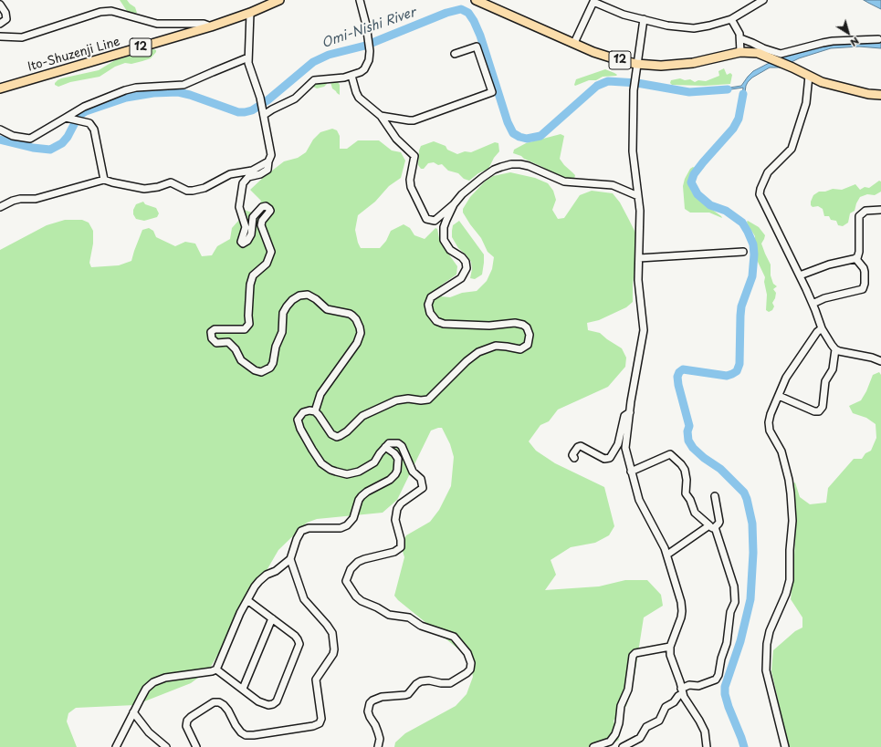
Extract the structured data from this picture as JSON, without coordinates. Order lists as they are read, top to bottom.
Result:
{
  "streets": {
    "main road": ["12", "Ito-Shuzenji Line"]
  },
  "water": ["Omi-Nishi River"],
  "north": "bottom right"
}
